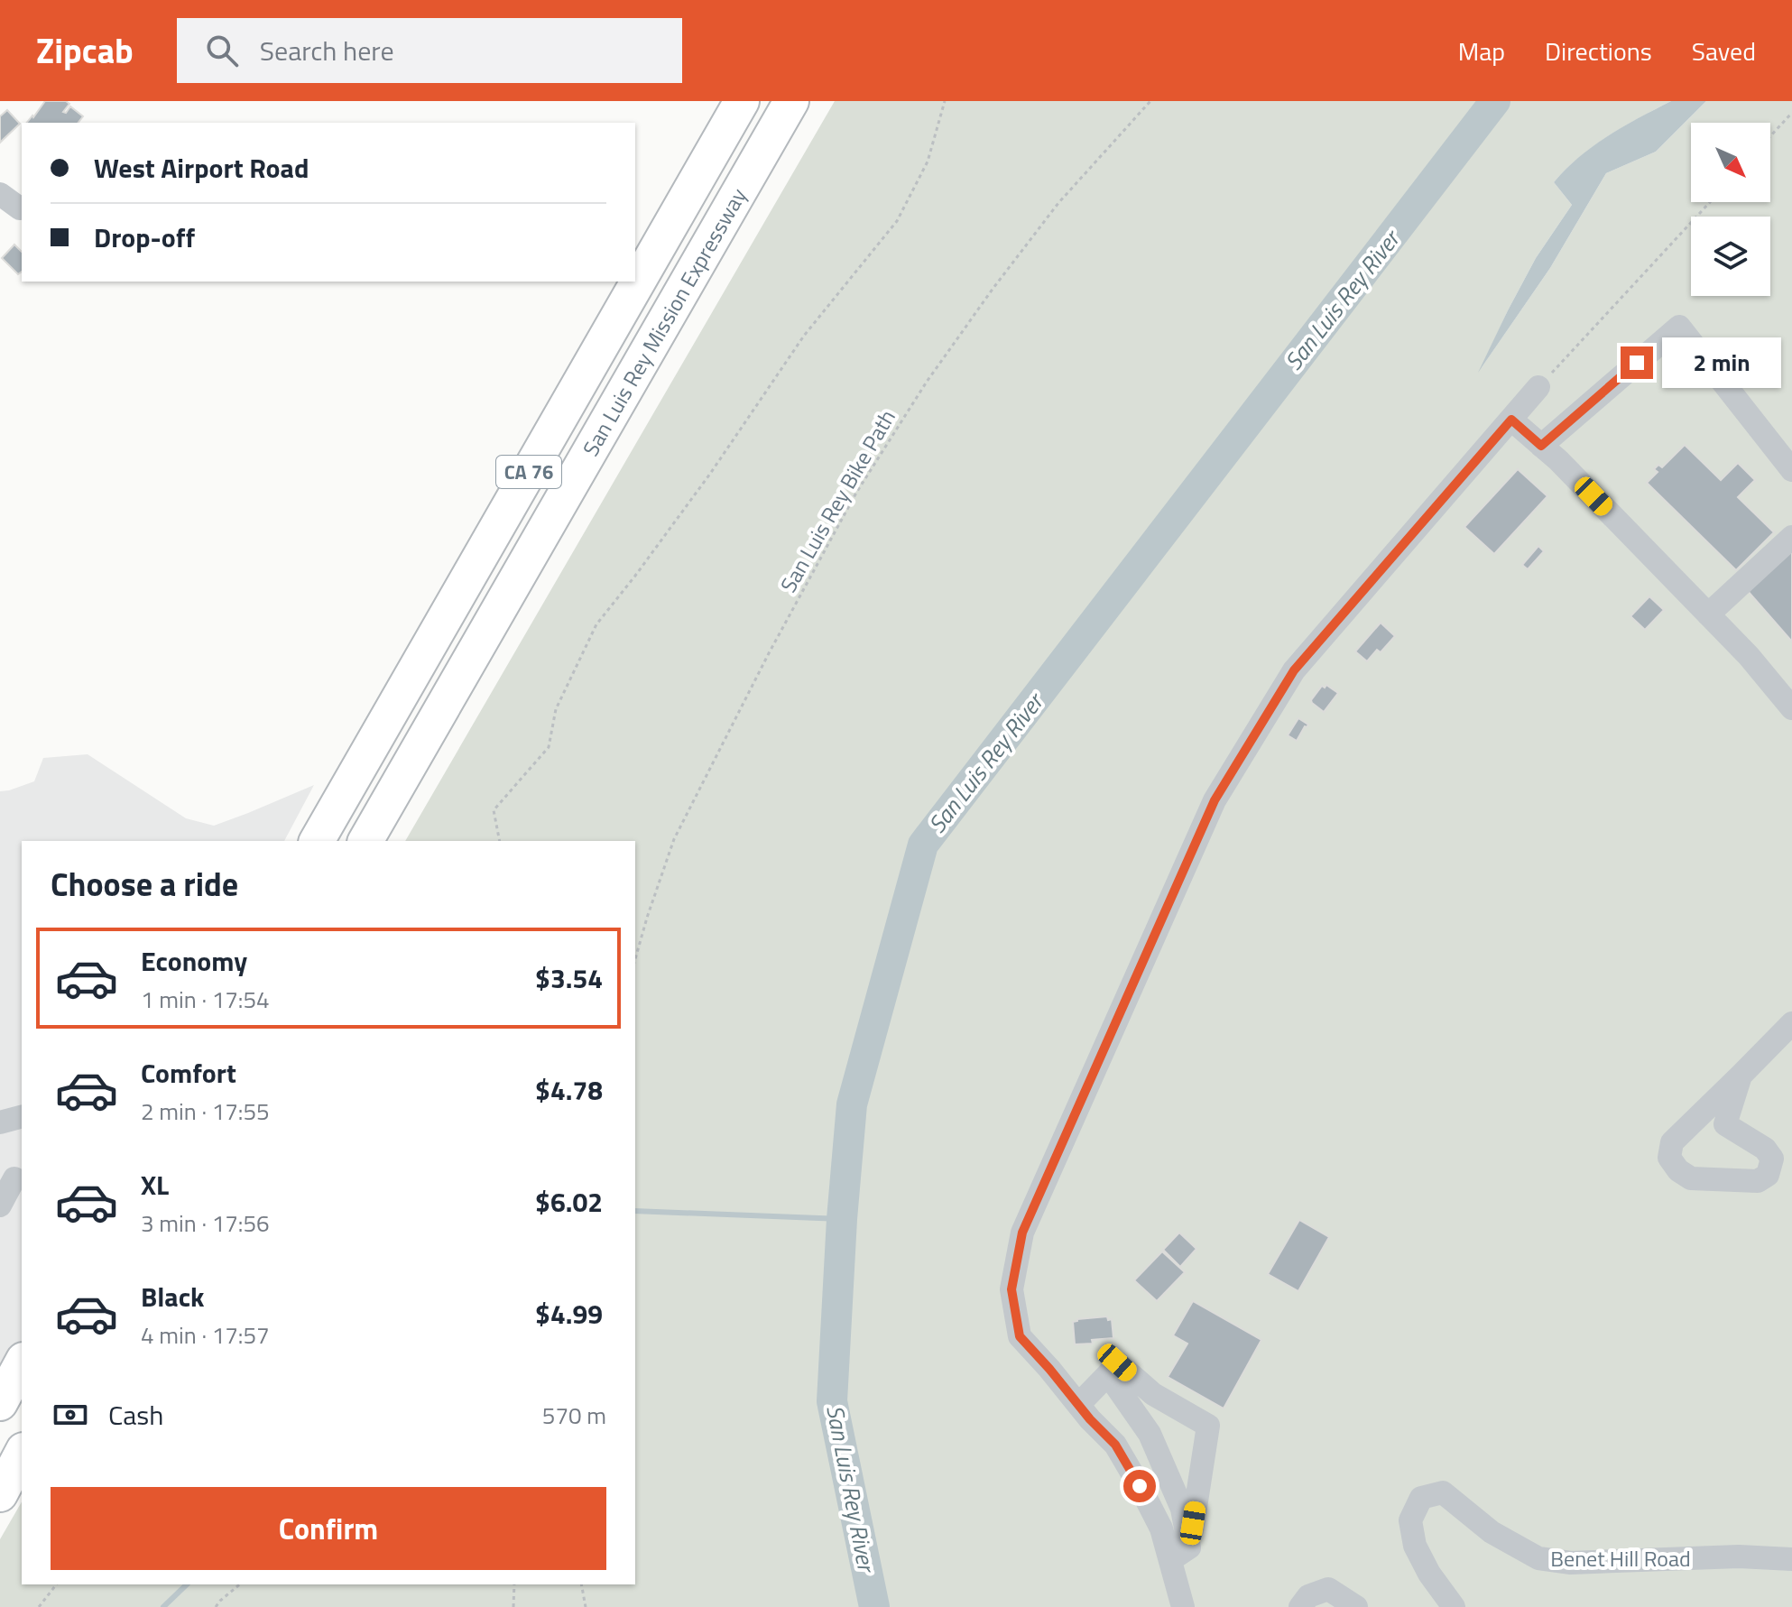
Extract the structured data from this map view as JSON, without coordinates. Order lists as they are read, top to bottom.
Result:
{
  "streets": {
    "highway": ["San Luis Rey Mission Expressway", "CA 76"],
    "street": ["Benet Hill Road"],
    "path": ["San Luis Rey Bike Path"]
  },
  "water": ["San Luis Rey River"],
  "north": "bottom right",
  "page": {
    "header": "Zipcab",
    "search": "Search here",
    "nav": ["Map", "Directions", "Saved"],
    "banner": ["West Airport Road", "Drop-off"],
    "bubble": "2 min",
    "heading": "Choose a ride",
    "list": [
      {
        "name": "Economy",
        "note": "1 min · 17:54",
        "value": "$3.54"
      },
      {
        "name": "Comfort",
        "note": "2 min · 17:55",
        "value": "$4.78"
      },
      {
        "name": "XL",
        "note": "3 min · 17:56",
        "value": "$6.02"
      },
      {
        "name": "Black",
        "note": "4 min · 17:57",
        "value": "$4.99"
      }
    ],
    "pay": ["Cash", "570 m"],
    "buttons": "Confirm"
  }
}
